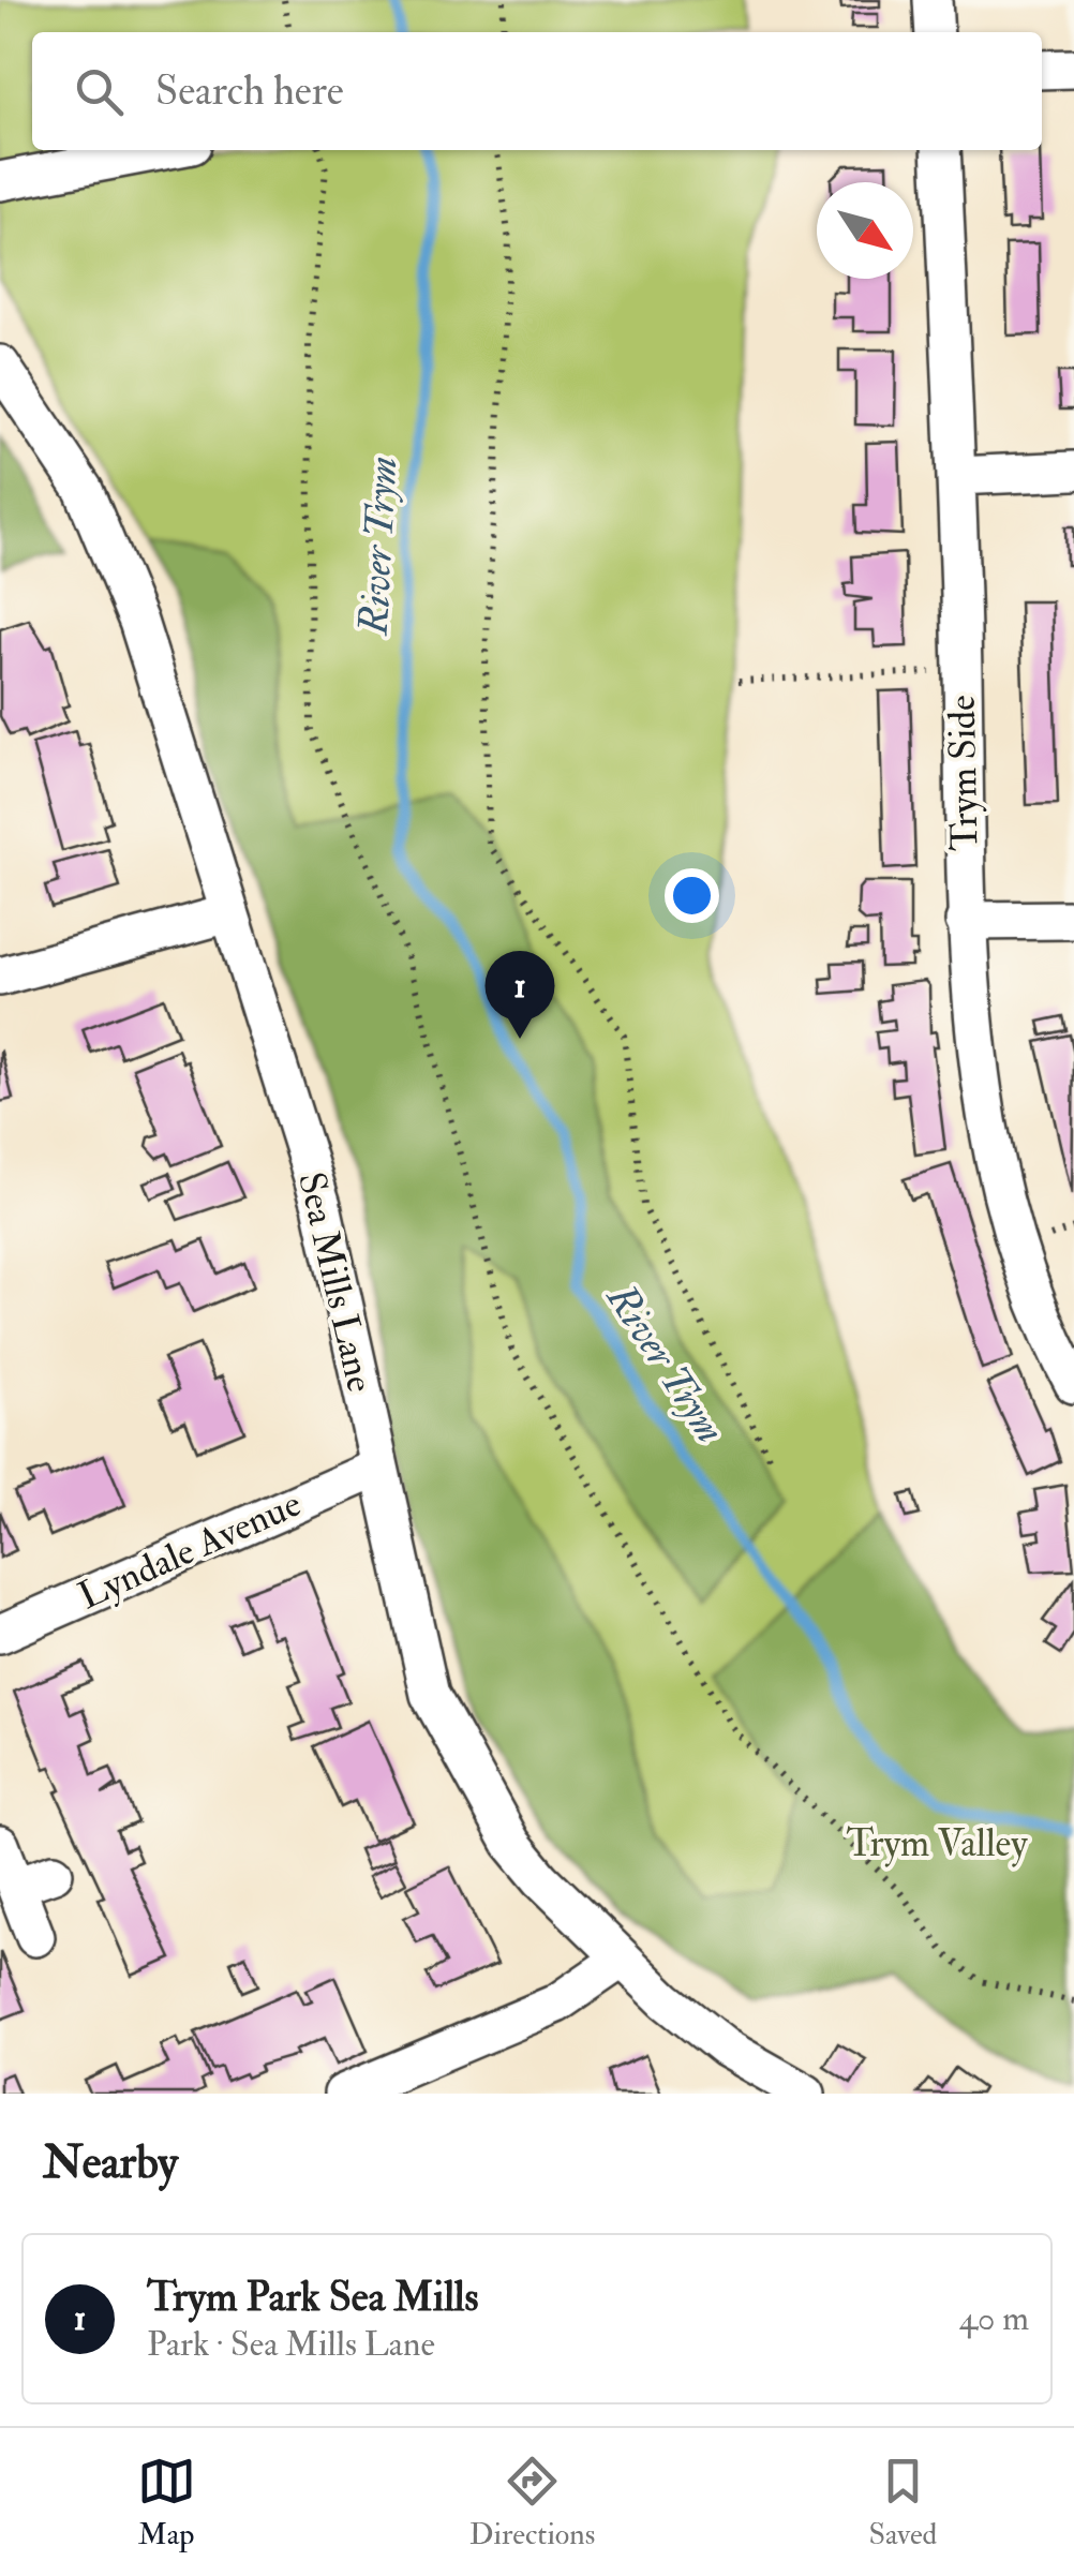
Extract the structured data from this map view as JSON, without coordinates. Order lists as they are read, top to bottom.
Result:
{
  "streets": {
    "street": ["Trym Side", "Sea Mills Lane", "Lyndale Avenue"]
  },
  "crossings": [
    ["Sea Mills Lane", "Lyndale Avenue"]
  ],
  "water": ["River Trym"],
  "parks": ["Trym Valley"],
  "north": "bottom right",
  "page": {
    "search": "Search here",
    "pins": "1",
    "heading": "Nearby",
    "list": [
      {
        "mark": "1",
        "name": "Trym Park Sea Mills",
        "note": "Park · Sea Mills Lane",
        "value": "40 m"
      }
    ],
    "nav": ["Map", "Directions", "Saved"]
  }
}
